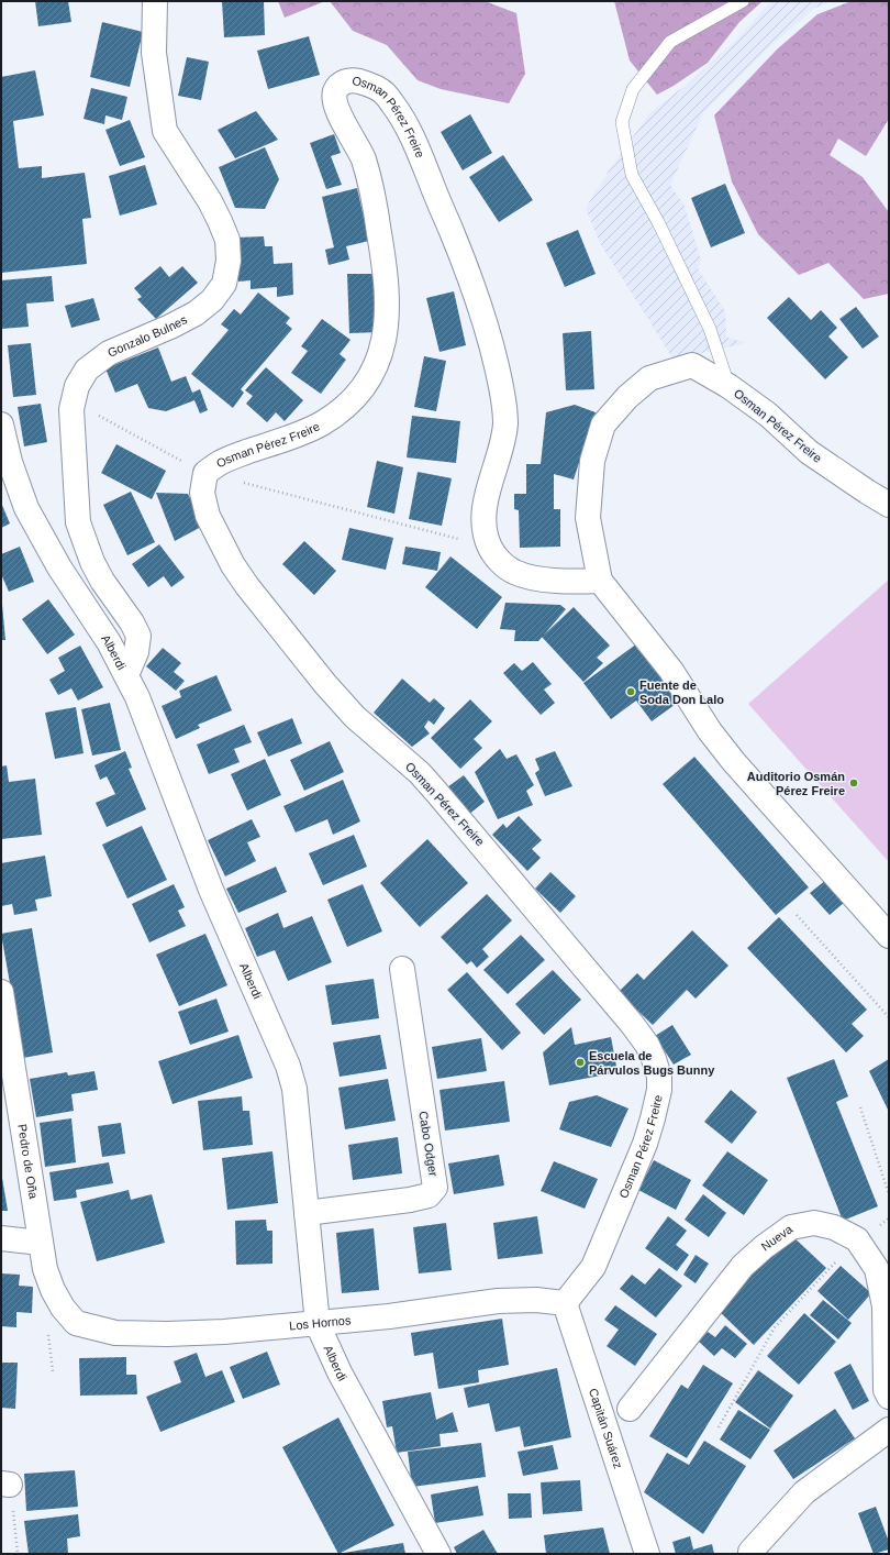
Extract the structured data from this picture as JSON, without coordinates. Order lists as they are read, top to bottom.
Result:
{
  "streets": {
    "street": [
      "Osman Pérez Freire",
      "Gonzalo Bulnes",
      "Alberdi",
      "Cabo Odger",
      "Pedro de Oña",
      "Nueva",
      "Los Hornos",
      "Capitán Suárez"
    ]
  },
  "crossings": [
    ["Osman Pérez Freire", "Los Hornos"],
    ["Osman Pérez Freire", "Capitán Suárez"],
    ["Gonzalo Bulnes", "Alberdi"],
    ["Alberdi", "Cabo Odger"],
    ["Alberdi", "Los Hornos"],
    ["Pedro de Oña", "Los Hornos"],
    ["Los Hornos", "Capitán Suárez"]
  ],
  "places": ["Fuente de Soda Don Lalo", "Auditorio Osmán Pérez Freire", "Escuela de Párvulos Bugs Bunny"]
}
